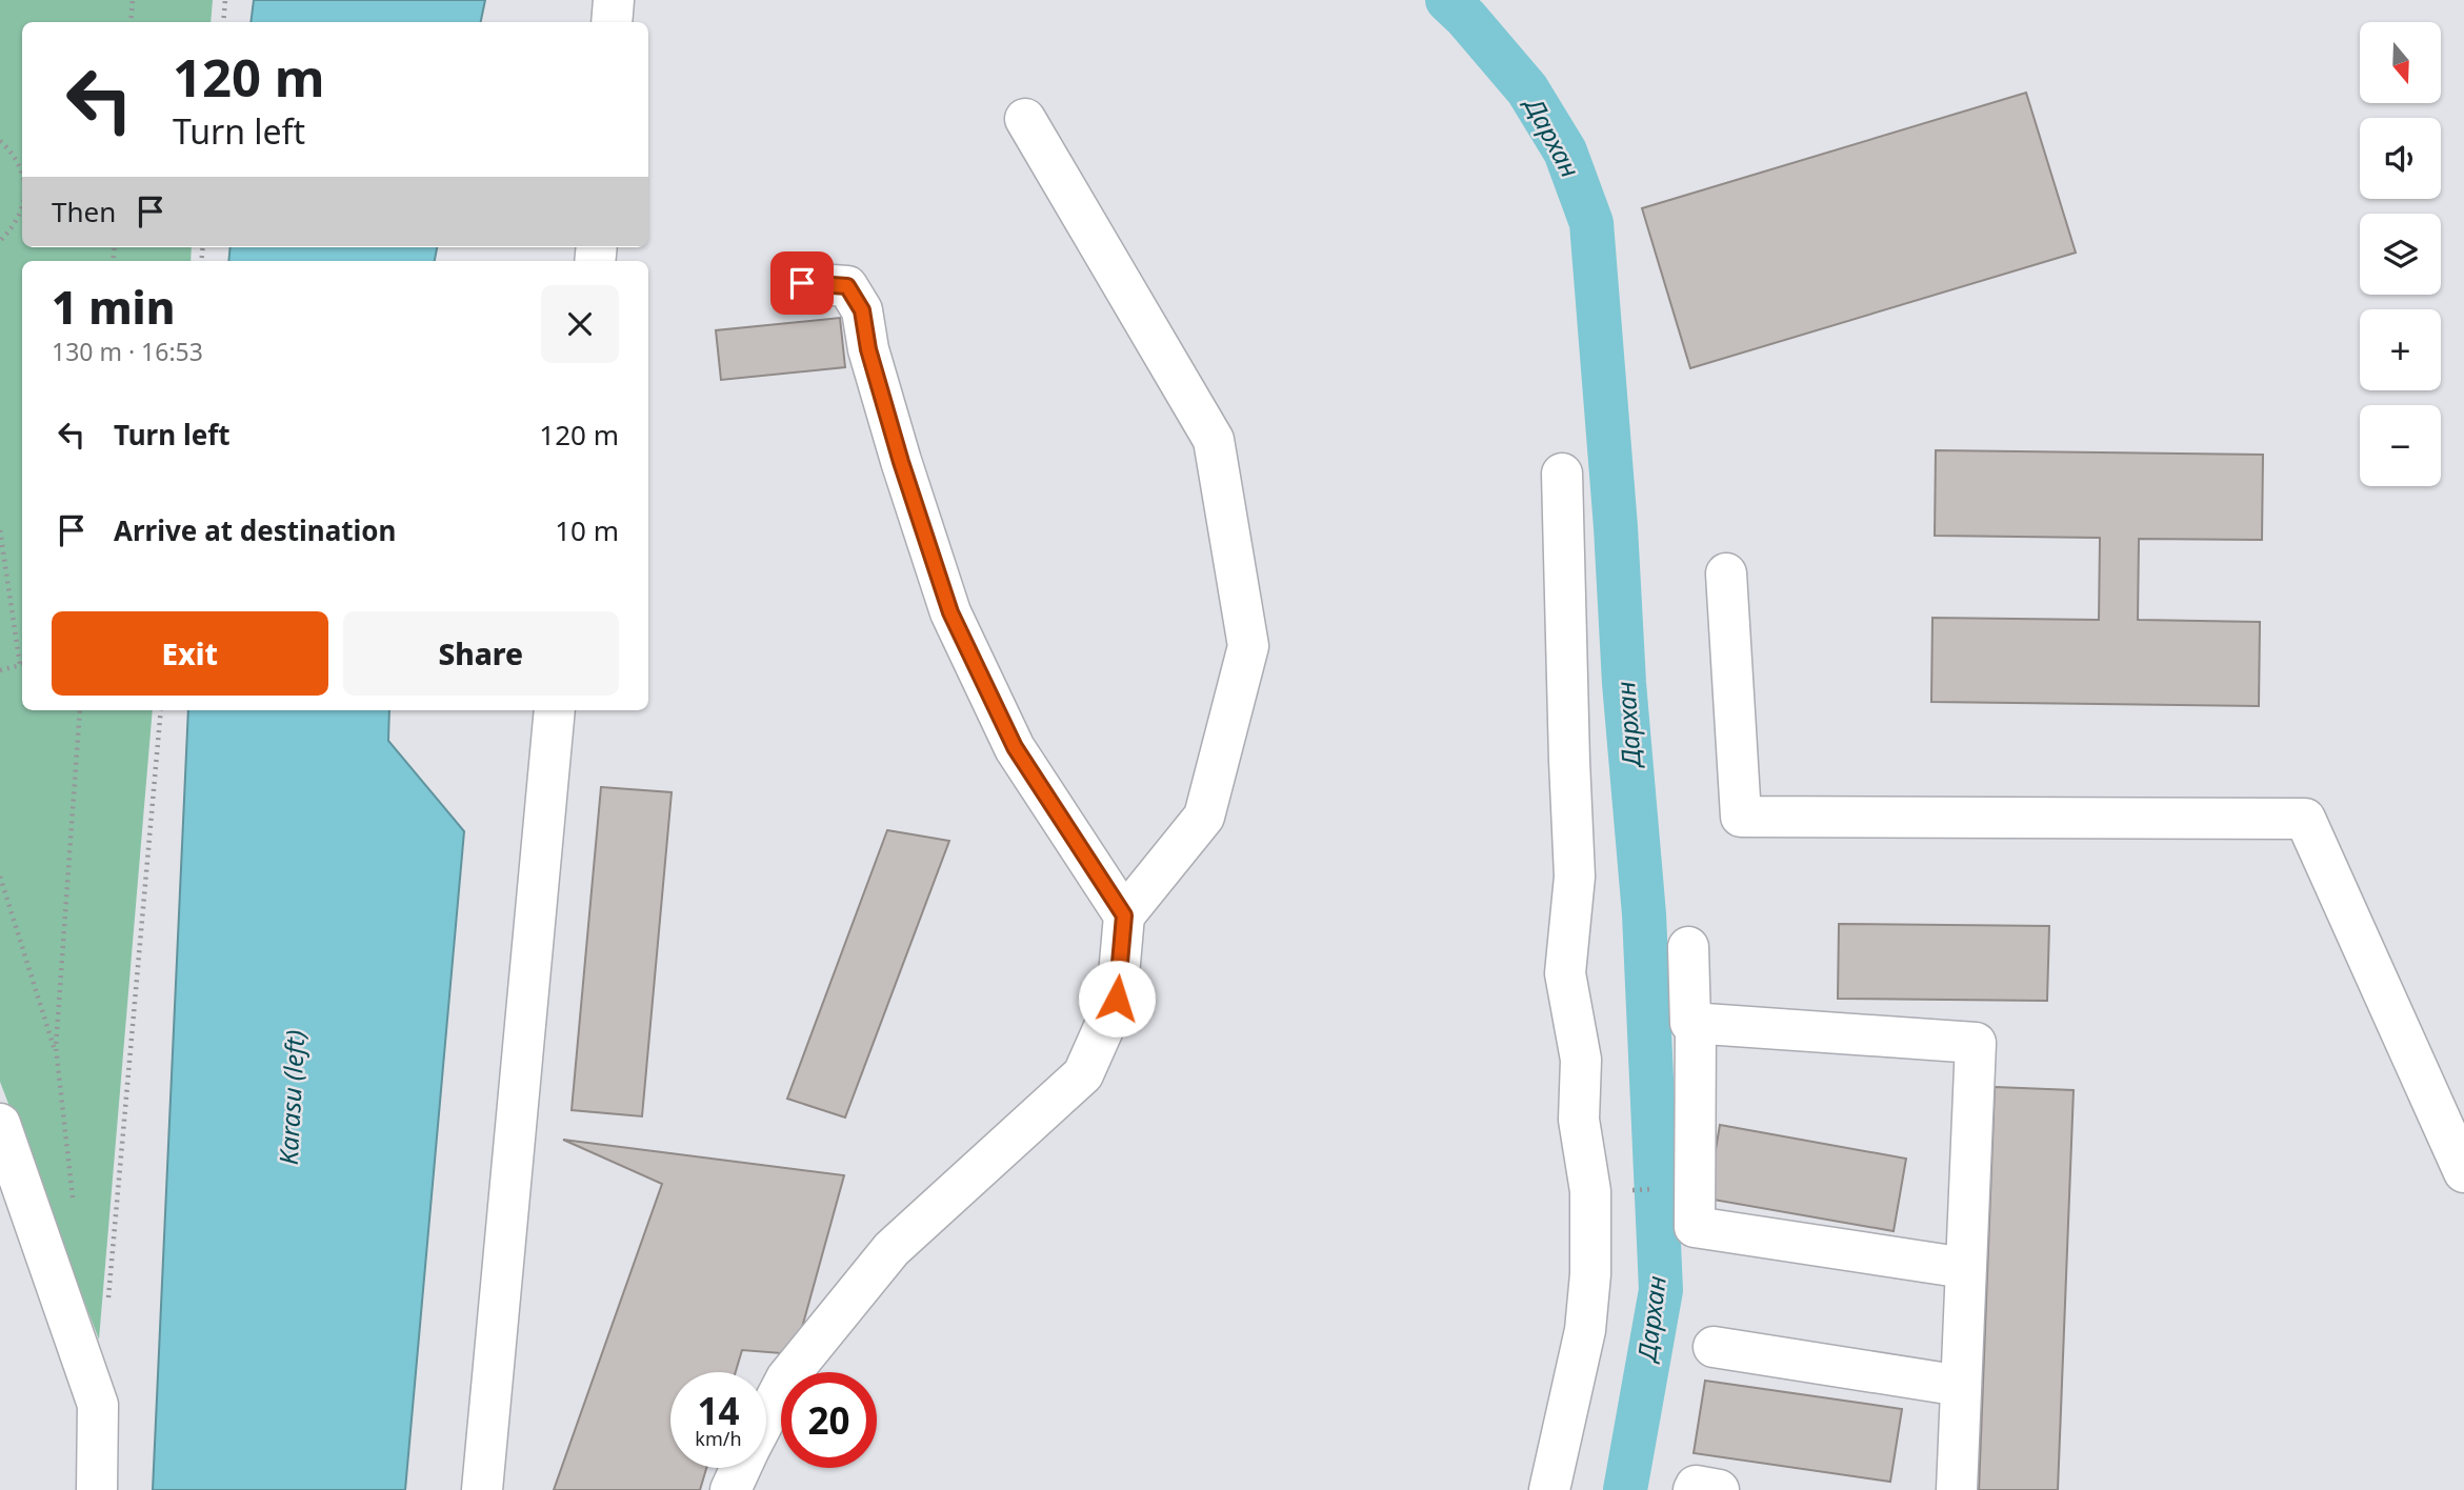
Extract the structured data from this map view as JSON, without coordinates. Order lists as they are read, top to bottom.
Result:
{
  "water": ["Дархан", "Karasu (left)"],
  "north": "bottom",
  "page": {
    "map_buttons": ["+", "−"],
    "turn": ["120 m", "Turn left"],
    "then": "Then",
    "heading": ["1 min", "130 m · 16:53"],
    "list": [
      {
        "name": "Turn left",
        "value": "120 m"
      },
      {
        "name": "Arrive at destination",
        "value": "10 m"
      }
    ],
    "buttons": ["Exit", "Share"],
    "speed": "14 km/h",
    "limit": "20"
  }
}
